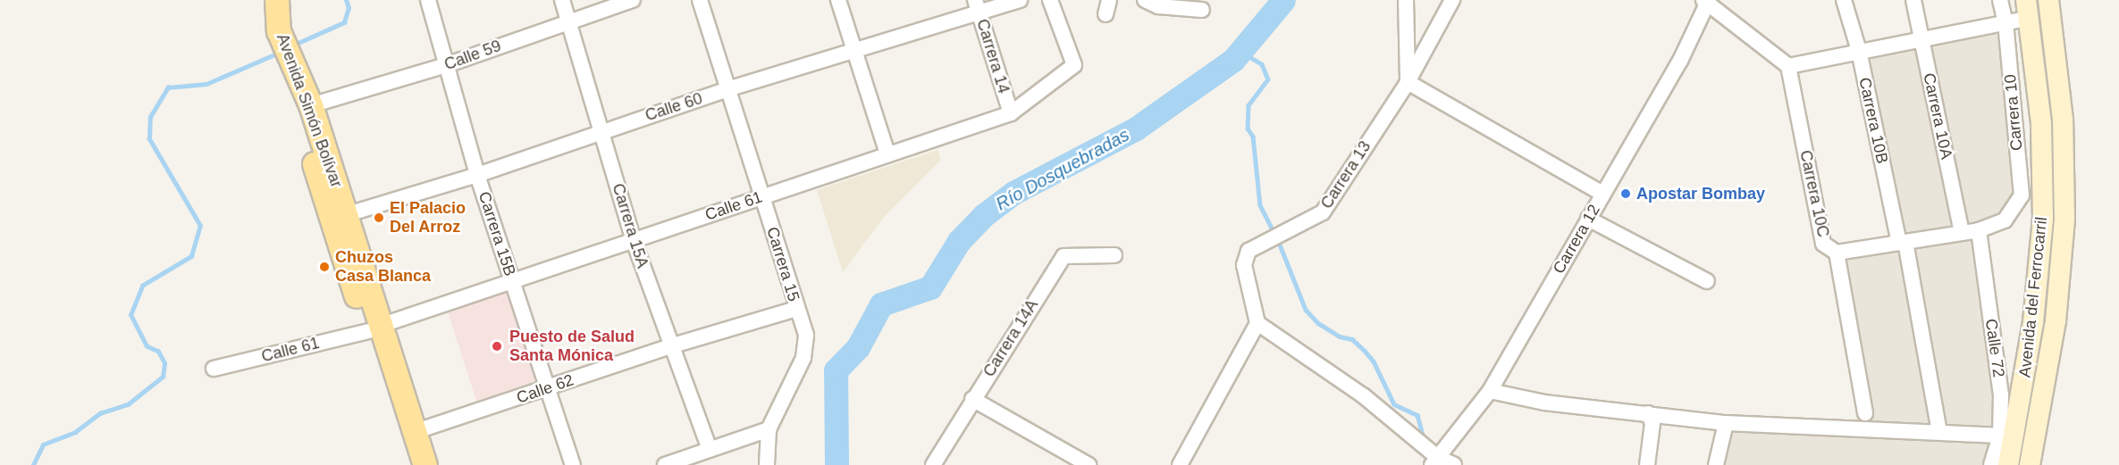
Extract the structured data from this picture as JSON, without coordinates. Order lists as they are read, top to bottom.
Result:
{
  "streets": {
    "main road": ["Avenida Simón Bolívar", "Avenida del Ferrocarril"],
    "street": [
      "Calle 59",
      "Carrera 14",
      "Calle 60",
      "Carrera 10",
      "Carrera 10A",
      "Carrera 10B",
      "Carrera 13",
      "Carrera 10C",
      "Calle 61",
      "Carrera 15A",
      "Carrera 15B",
      "Carrera 12",
      "Carrera 15",
      "Carrera 14A",
      "Calle 72",
      "Calle 62"
    ]
  },
  "crossings": [
    ["Calle 59", "Avenida Simón Bolívar"],
    ["Calle 59", "Carrera 15A"],
    ["Calle 59", "Carrera 15B"],
    ["Carrera 14", "Calle 60"],
    ["Carrera 14", "Calle 61"],
    ["Calle 60", "Avenida Simón Bolívar"],
    ["Calle 60", "Carrera 15A"],
    ["Calle 60", "Carrera 15B"],
    ["Calle 60", "Carrera 15"],
    ["Avenida Simón Bolívar", "Calle 61"],
    ["Avenida Simón Bolívar", "Calle 62"],
    ["Carrera 10", "Calle 72"],
    ["Calle 61", "Carrera 15A"],
    ["Calle 61", "Carrera 15B"],
    ["Calle 61", "Carrera 15"],
    ["Carrera 15A", "Calle 62"],
    ["Carrera 15B", "Calle 62"],
    ["Carrera 15", "Calle 62"]
  ],
  "water": ["Río Dosquebradas"],
  "places": [
    "Apostar Bombay",
    "El Palacio Del Arroz",
    "Chuzos Casa Blanca",
    "Puesto de Salud Santa Mónica"
  ]
}
